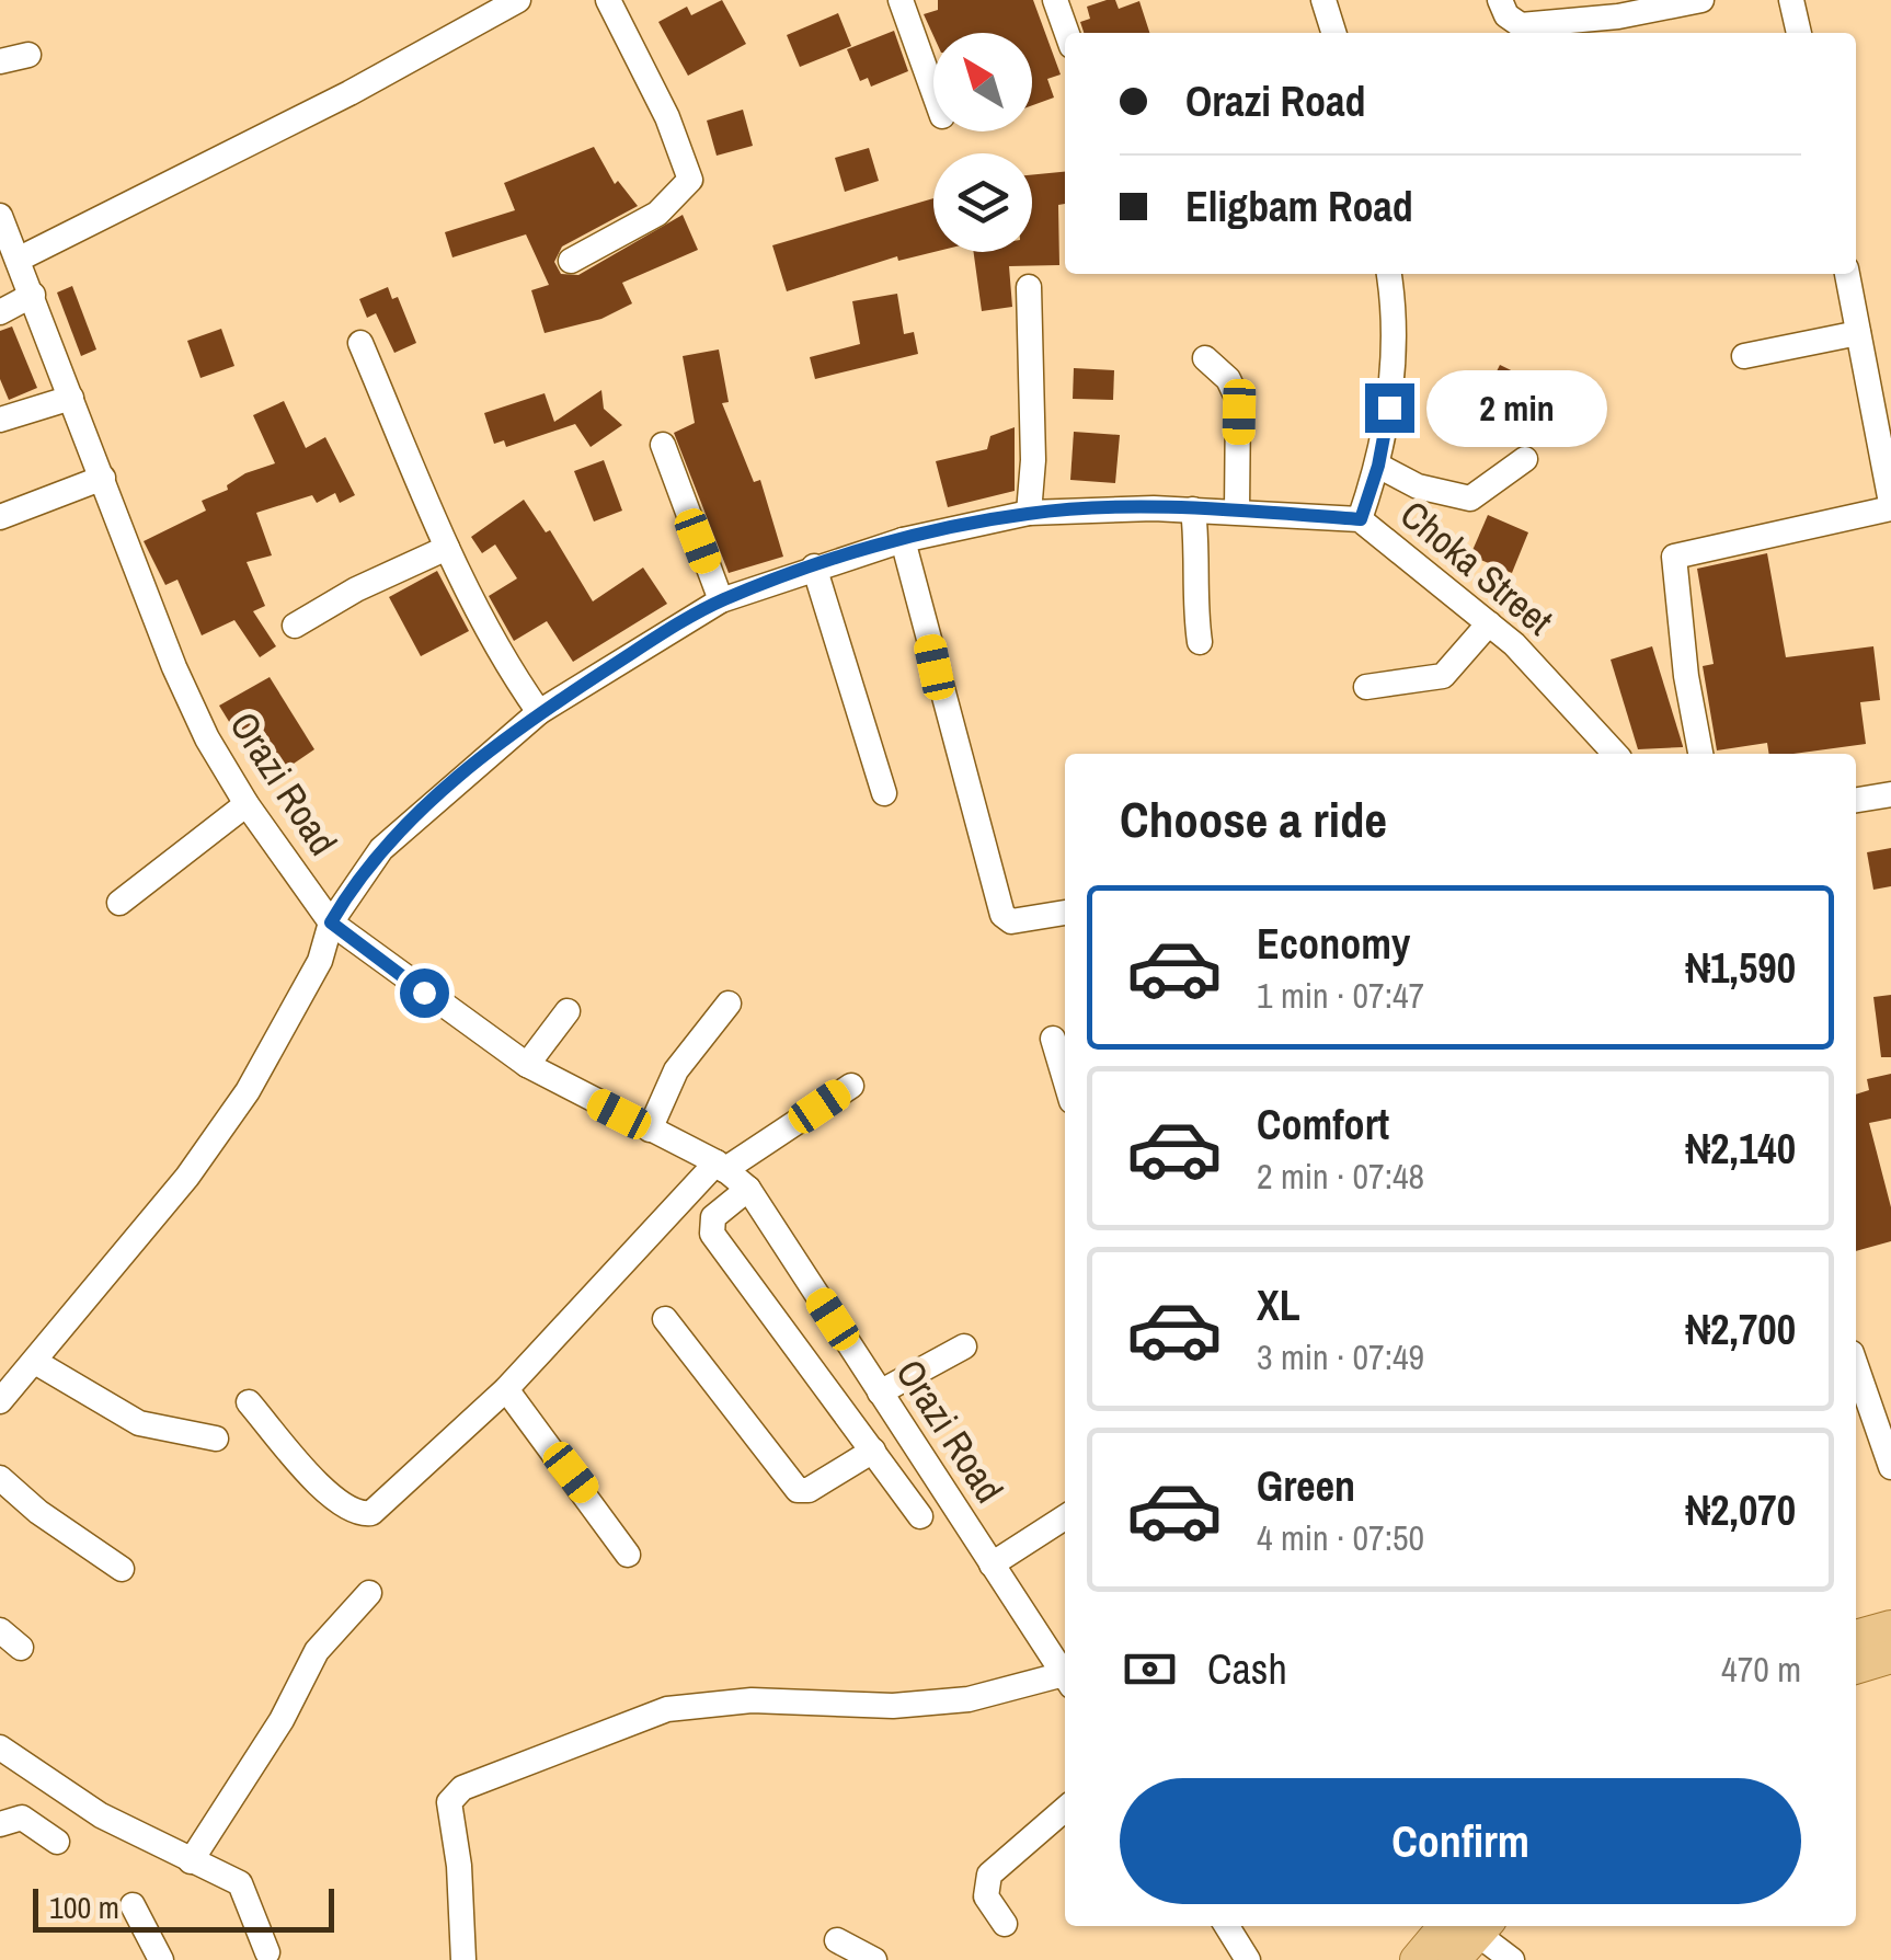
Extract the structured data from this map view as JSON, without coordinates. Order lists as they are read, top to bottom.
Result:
{
  "streets": {
    "street": ["Choka Street", "Orazi Road"]
  },
  "crossings": [
    ["Choka Street", "Orazi Road"]
  ],
  "scale_bar": "100 m",
  "north": "top left",
  "page": {
    "banner": ["Orazi Road", "Eligbam Road"],
    "bubble": "2 min",
    "heading": "Choose a ride",
    "list": [
      {
        "name": "Economy",
        "note": "1 min · 07:47",
        "value": "₦1,590"
      },
      {
        "name": "Comfort",
        "note": "2 min · 07:48",
        "value": "₦2,140"
      },
      {
        "name": "XL",
        "note": "3 min · 07:49",
        "value": "₦2,700"
      },
      {
        "name": "Green",
        "note": "4 min · 07:50",
        "value": "₦2,070"
      }
    ],
    "pay": ["Cash", "470 m"],
    "buttons": "Confirm",
    "scale": "100 m"
  }
}
